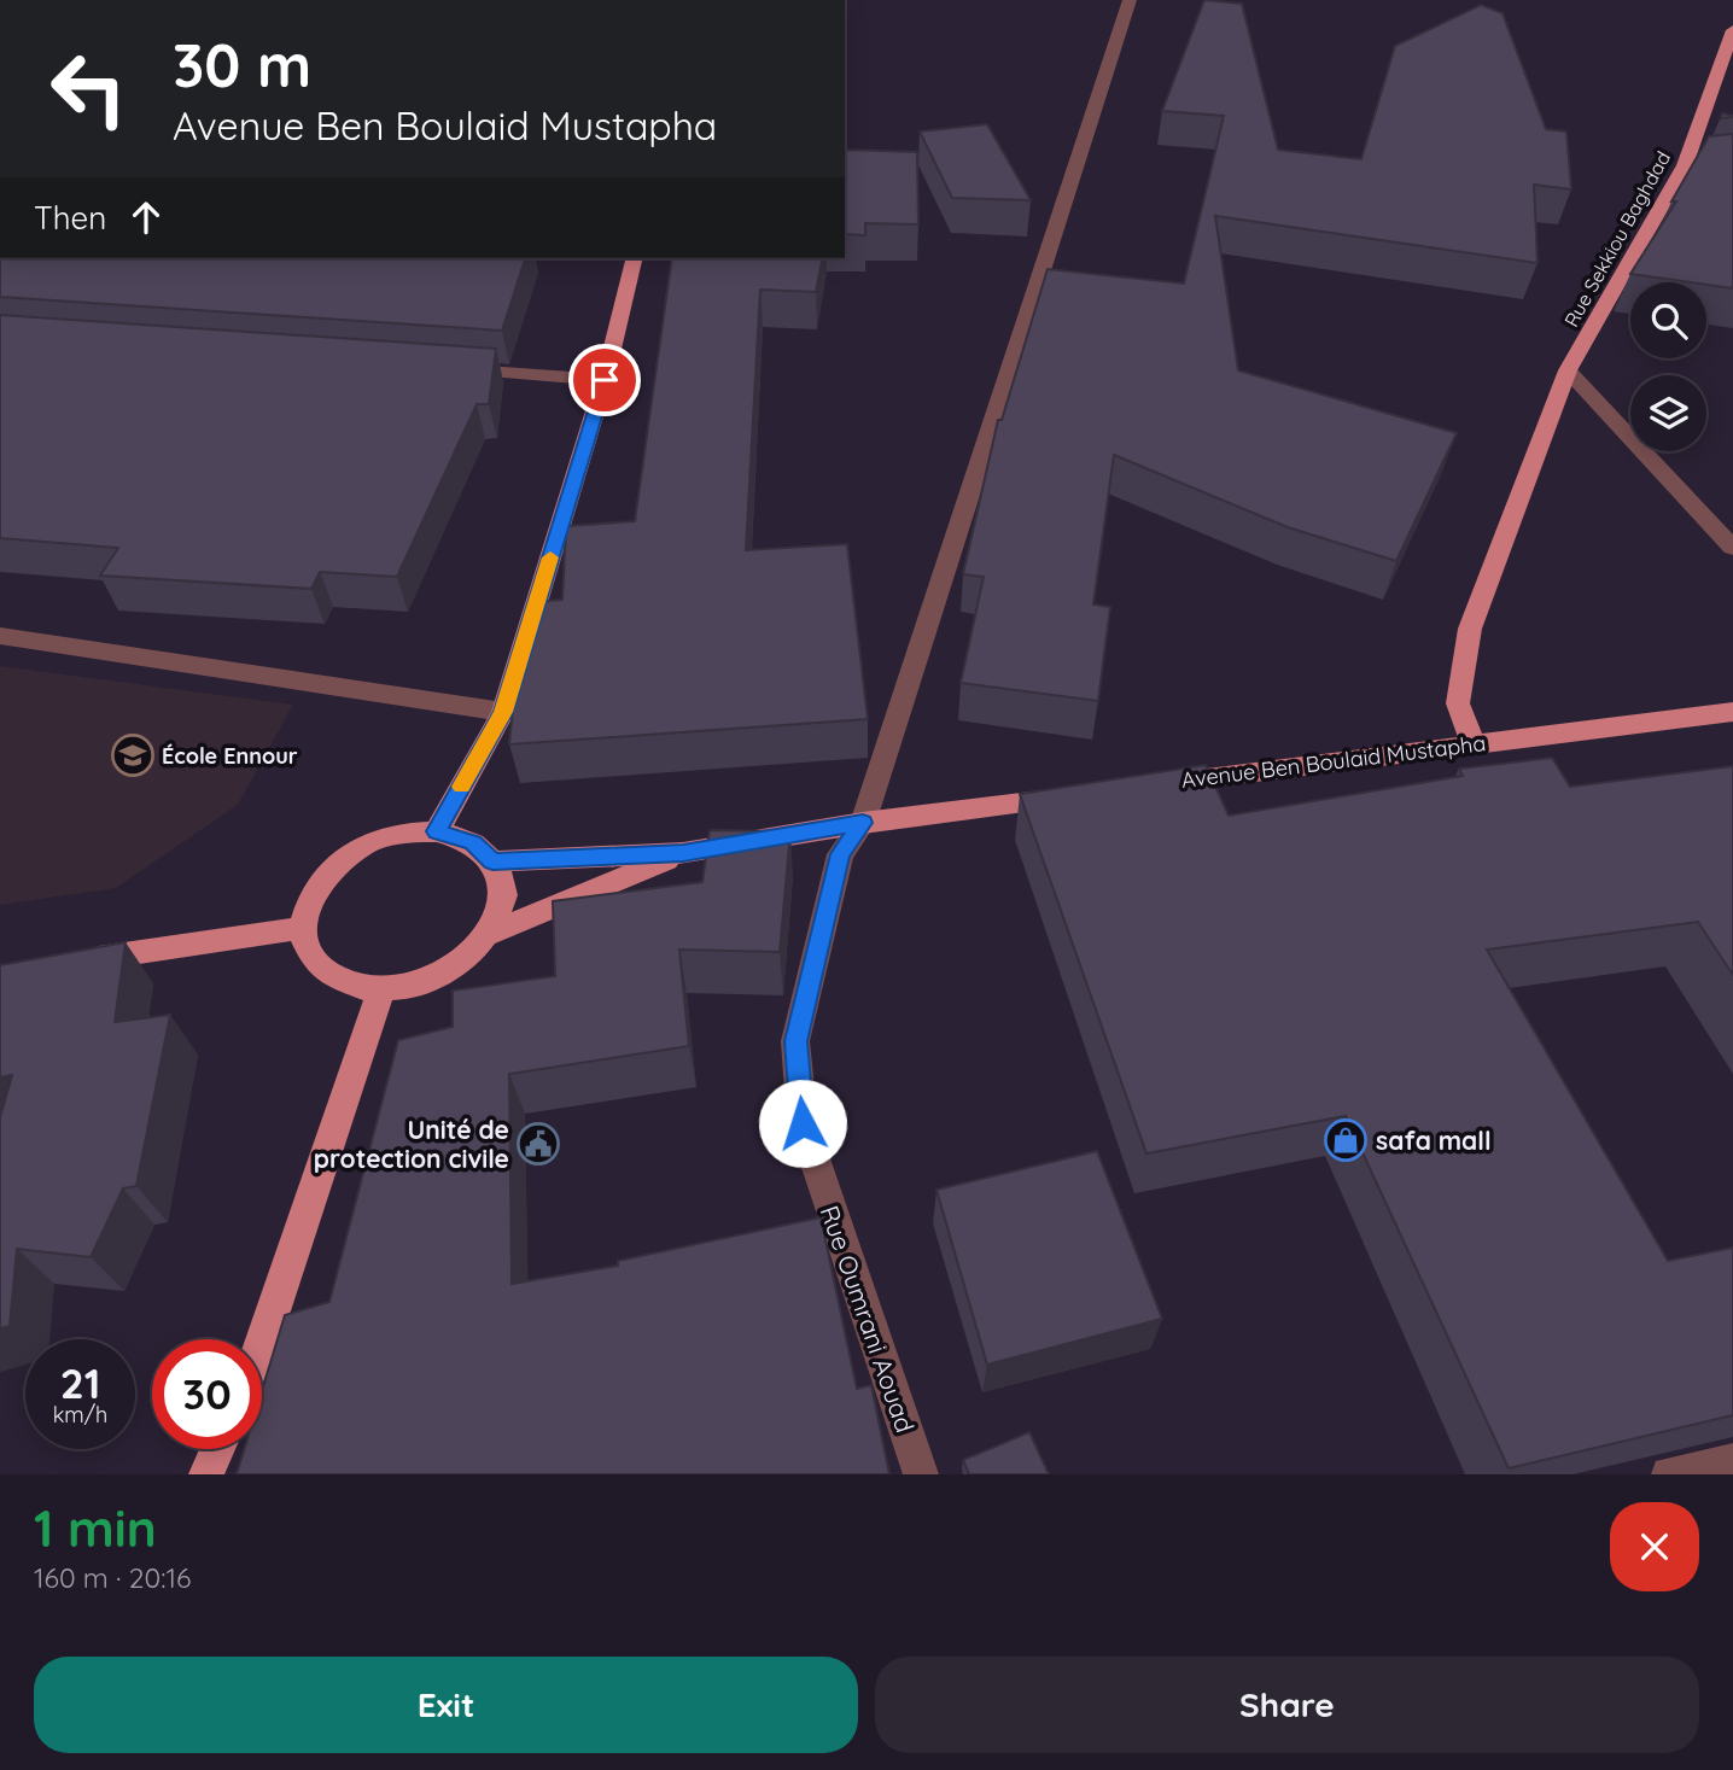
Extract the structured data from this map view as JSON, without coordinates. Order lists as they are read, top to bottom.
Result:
{
  "streets": {
    "main road": ["Rue Sekkiou Baghdad", "Avenue Ben Boulaid Mustapha"],
    "street": ["Rue Oumrani Aouad"]
  },
  "crossings": [
    ["Rue Sekkiou Baghdad", "Avenue Ben Boulaid Mustapha"]
  ],
  "places": {
    "school or university": ["École Ennour"],
    "shop": ["safa mall"],
    "public building": ["Unité de protection civile"]
  },
  "page": {
    "turn": ["30 m", "Avenue Ben Boulaid Mustapha"],
    "then": "Then",
    "speed": "21 km/h",
    "limit": "30",
    "heading": ["1 min", "160 m · 20:16"],
    "buttons": ["Exit", "Share"]
  }
}
